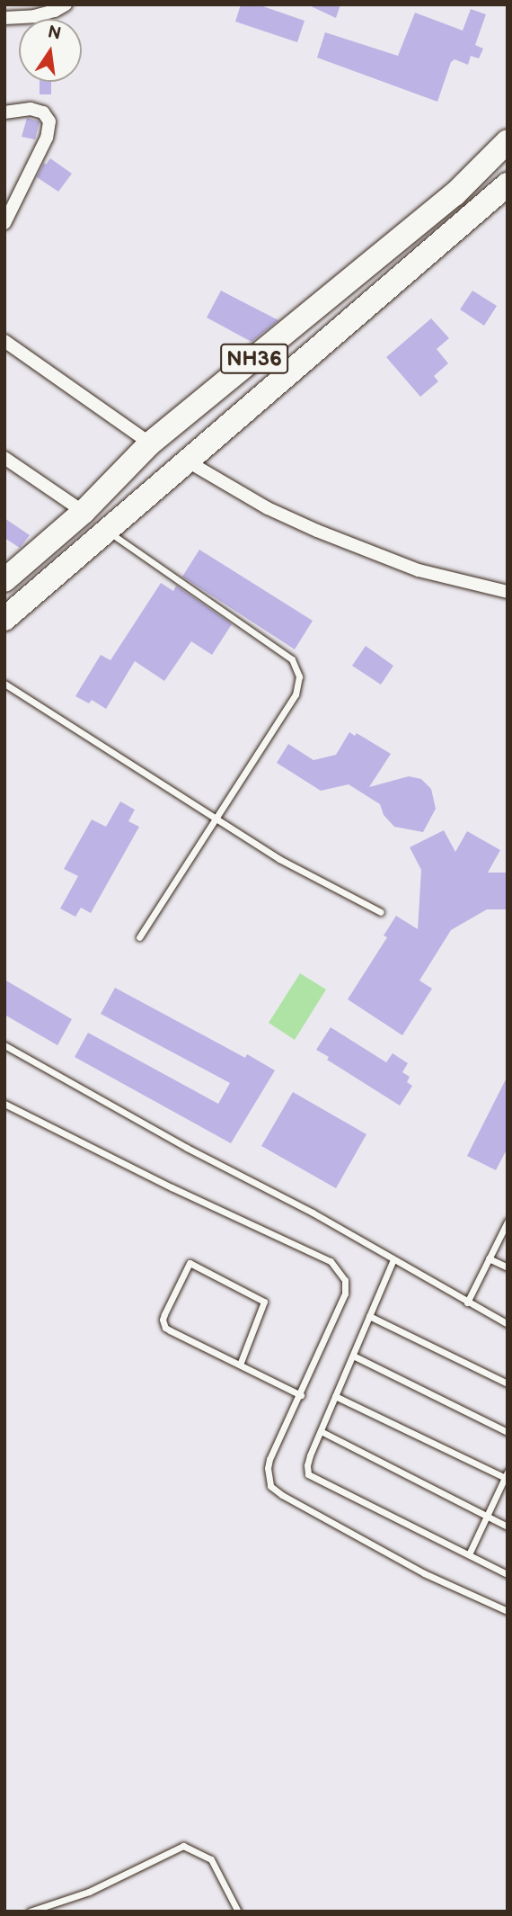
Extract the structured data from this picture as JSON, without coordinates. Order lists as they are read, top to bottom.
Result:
{
  "streets": {
    "highway": ["NH36"]
  },
  "north": "top"
}
